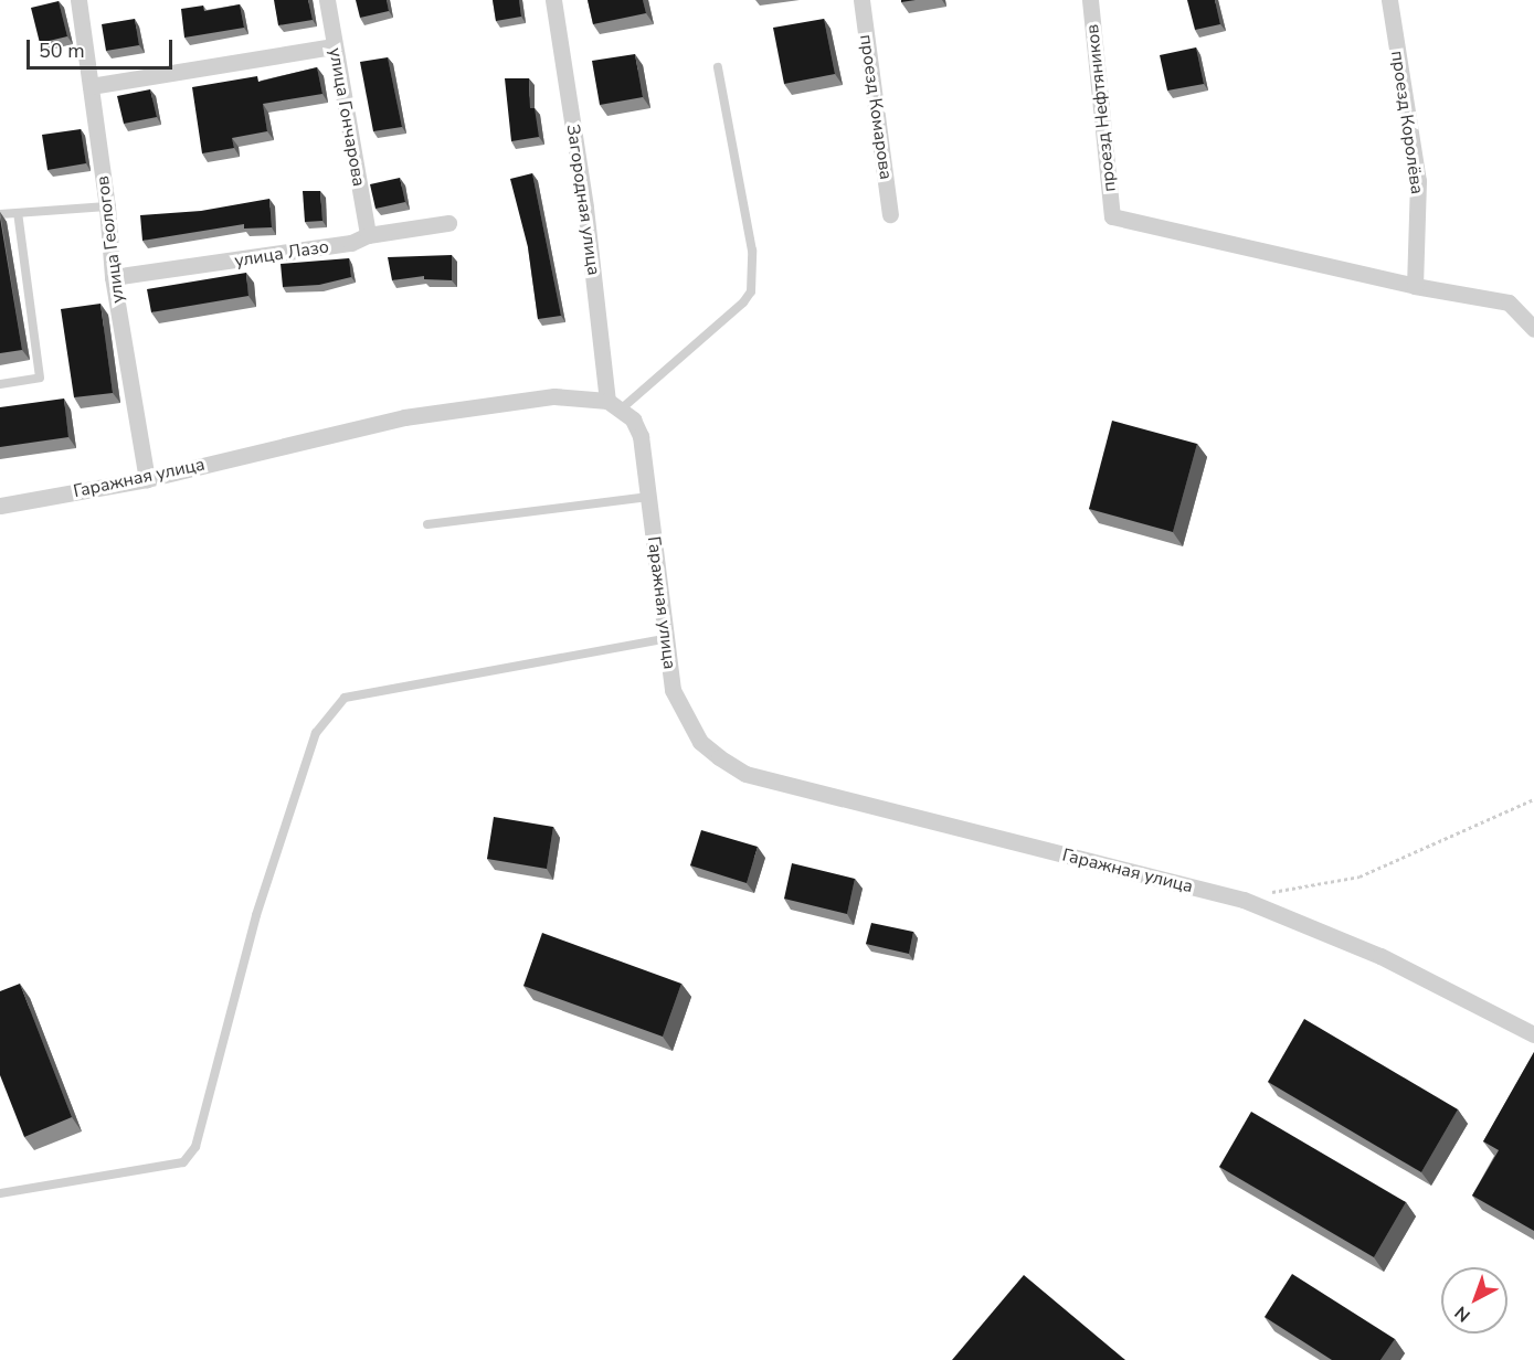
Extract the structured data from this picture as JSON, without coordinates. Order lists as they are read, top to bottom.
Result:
{
  "streets": {
    "street": [
      "проезд Комарова",
      "проезд Нефтяников",
      "улица Гончарова",
      "проезд Королёва",
      "Загородная улица",
      "улица Геологов",
      "улица Лазо",
      "Гаражная улица"
    ]
  },
  "crossings": [
    ["проезд Нефтяников", "проезд Королёва"],
    ["улица Гончарова", "улица Лазо"],
    ["Загородная улица", "Гаражная улица"],
    ["улица Геологов", "улица Лазо"],
    ["улица Геологов", "Гаражная улица"]
  ],
  "scale_bar": "50 m",
  "north": "bottom left"
}
